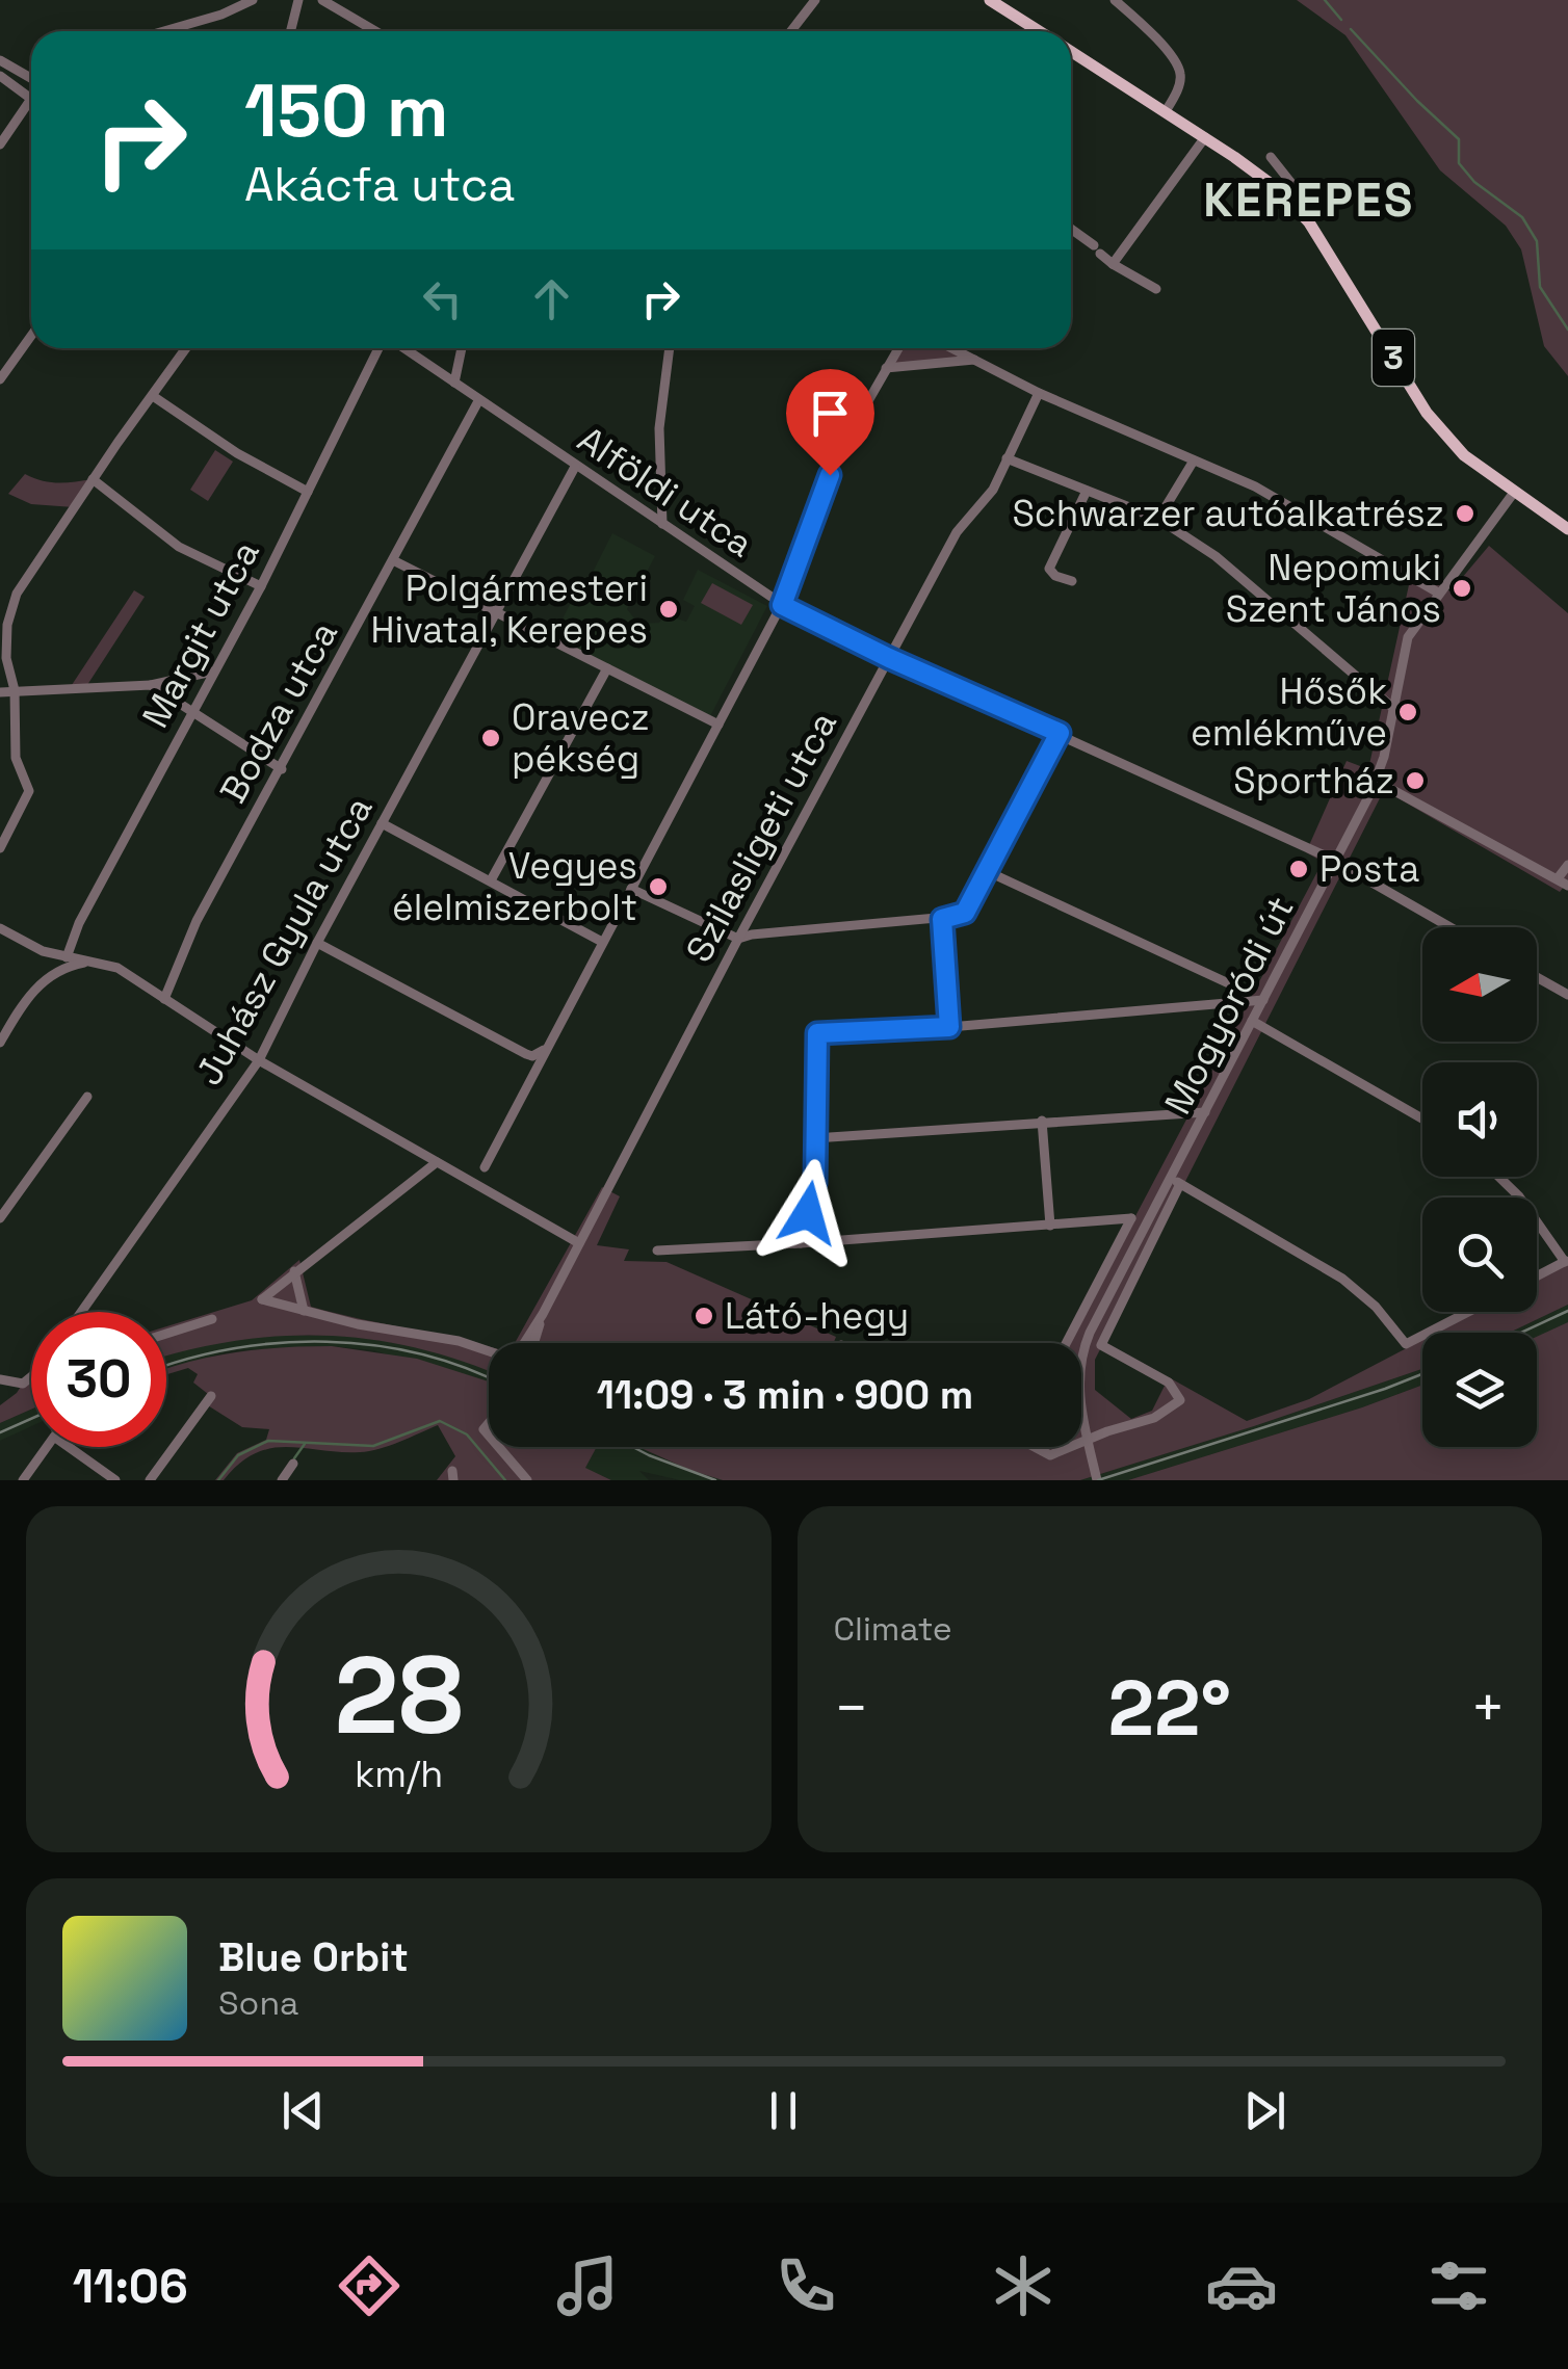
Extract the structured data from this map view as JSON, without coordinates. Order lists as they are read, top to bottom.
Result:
{
  "streets": {
    "main road": ["3"],
    "street": [
      "Alföldi utca",
      "Margit utca",
      "Bodza utca",
      "Szilasligeti utca",
      "Juhász Gyula utca",
      "Mogyoródi út"
    ]
  },
  "crossings": [
    ["3", "Mogyoródi út"],
    ["Alföldi utca", "Bodza utca"],
    ["Alföldi utca", "Szilasligeti utca"],
    ["Alföldi utca", "Juhász Gyula utca"],
    ["Alföldi utca", "Mogyoródi út"]
  ],
  "districts": ["KEREPES"],
  "places": [
    "Schwarzer autóalkatrész",
    "Nepomuki Szent János",
    "Polgármesteri Hivatal, Kerepes",
    "Hősők emlékműve",
    "Oravecz pékség",
    "Sportház",
    "Posta",
    "Vegyes élelmiszerbolt",
    "Látó-hegy"
  ],
  "north": "left",
  "page": {
    "turn": ["150 m", "Akácfa utca"],
    "limit": "30",
    "trip": "11:09 · 3 min · 900 m",
    "tile": "Climate",
    "heat": ["−", "22°", "+"],
    "song": ["Blue Orbit", "Sona"],
    "tabs": "11:06",
    "gauge": ["28", "km/h"]
  }
}
